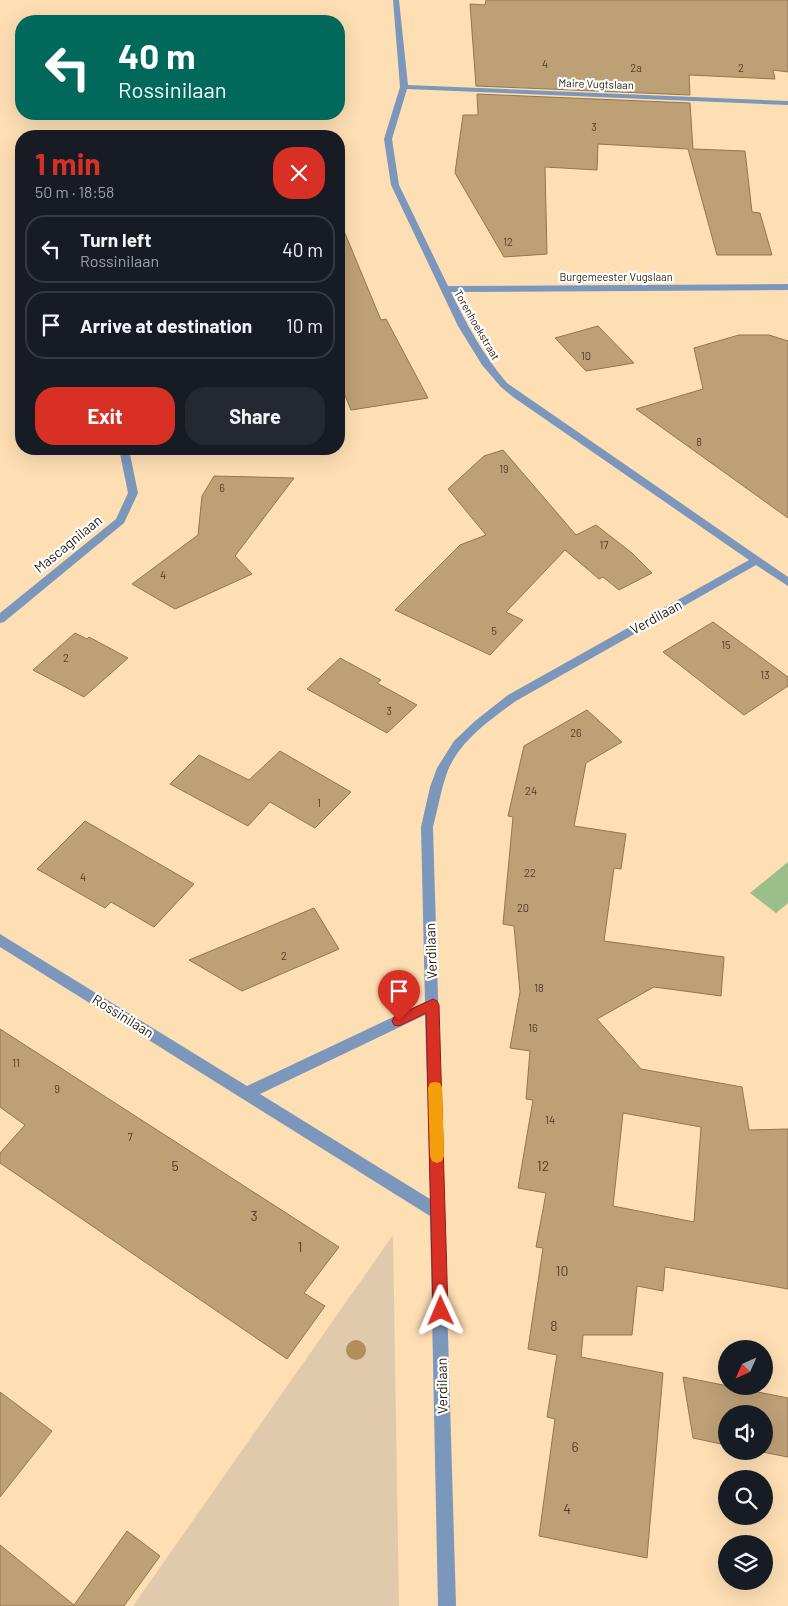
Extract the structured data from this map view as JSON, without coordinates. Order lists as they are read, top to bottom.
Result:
{
  "streets": {
    "street": [
      "Maire Vugtslaan",
      "Burgemeester Vugslaan",
      "Torenhoekstraat",
      "Mascagnilaan",
      "Verdilaan",
      "Rossinilaan"
    ]
  },
  "crossings": [
    ["Maire Vugtslaan", "Torenhoekstraat"],
    ["Burgemeester Vugslaan", "Torenhoekstraat"],
    ["Torenhoekstraat", "Verdilaan"],
    ["Verdilaan", "Rossinilaan"]
  ],
  "house_numbers": [
    "4",
    "2a",
    "2",
    "3",
    "12",
    "10",
    "8",
    "19",
    "6",
    "17",
    "4",
    "5",
    "15",
    "2",
    "13",
    "3",
    "26",
    "24",
    "1",
    "22",
    "4",
    "20",
    "2",
    "18",
    "16",
    "11",
    "9",
    "14",
    "7",
    "5",
    "12",
    "3",
    "1",
    "10",
    "8",
    "6",
    "4"
  ],
  "north": "bottom left",
  "page": {
    "turn": ["40 m", "Rossinilaan"],
    "heading": ["1 min", "50 m · 18:58"],
    "list": [
      {
        "name": "Turn left",
        "note": "Rossinilaan",
        "value": "40 m"
      },
      {
        "name": "Arrive at destination",
        "value": "10 m"
      }
    ],
    "buttons": ["Exit", "Share"]
  }
}
